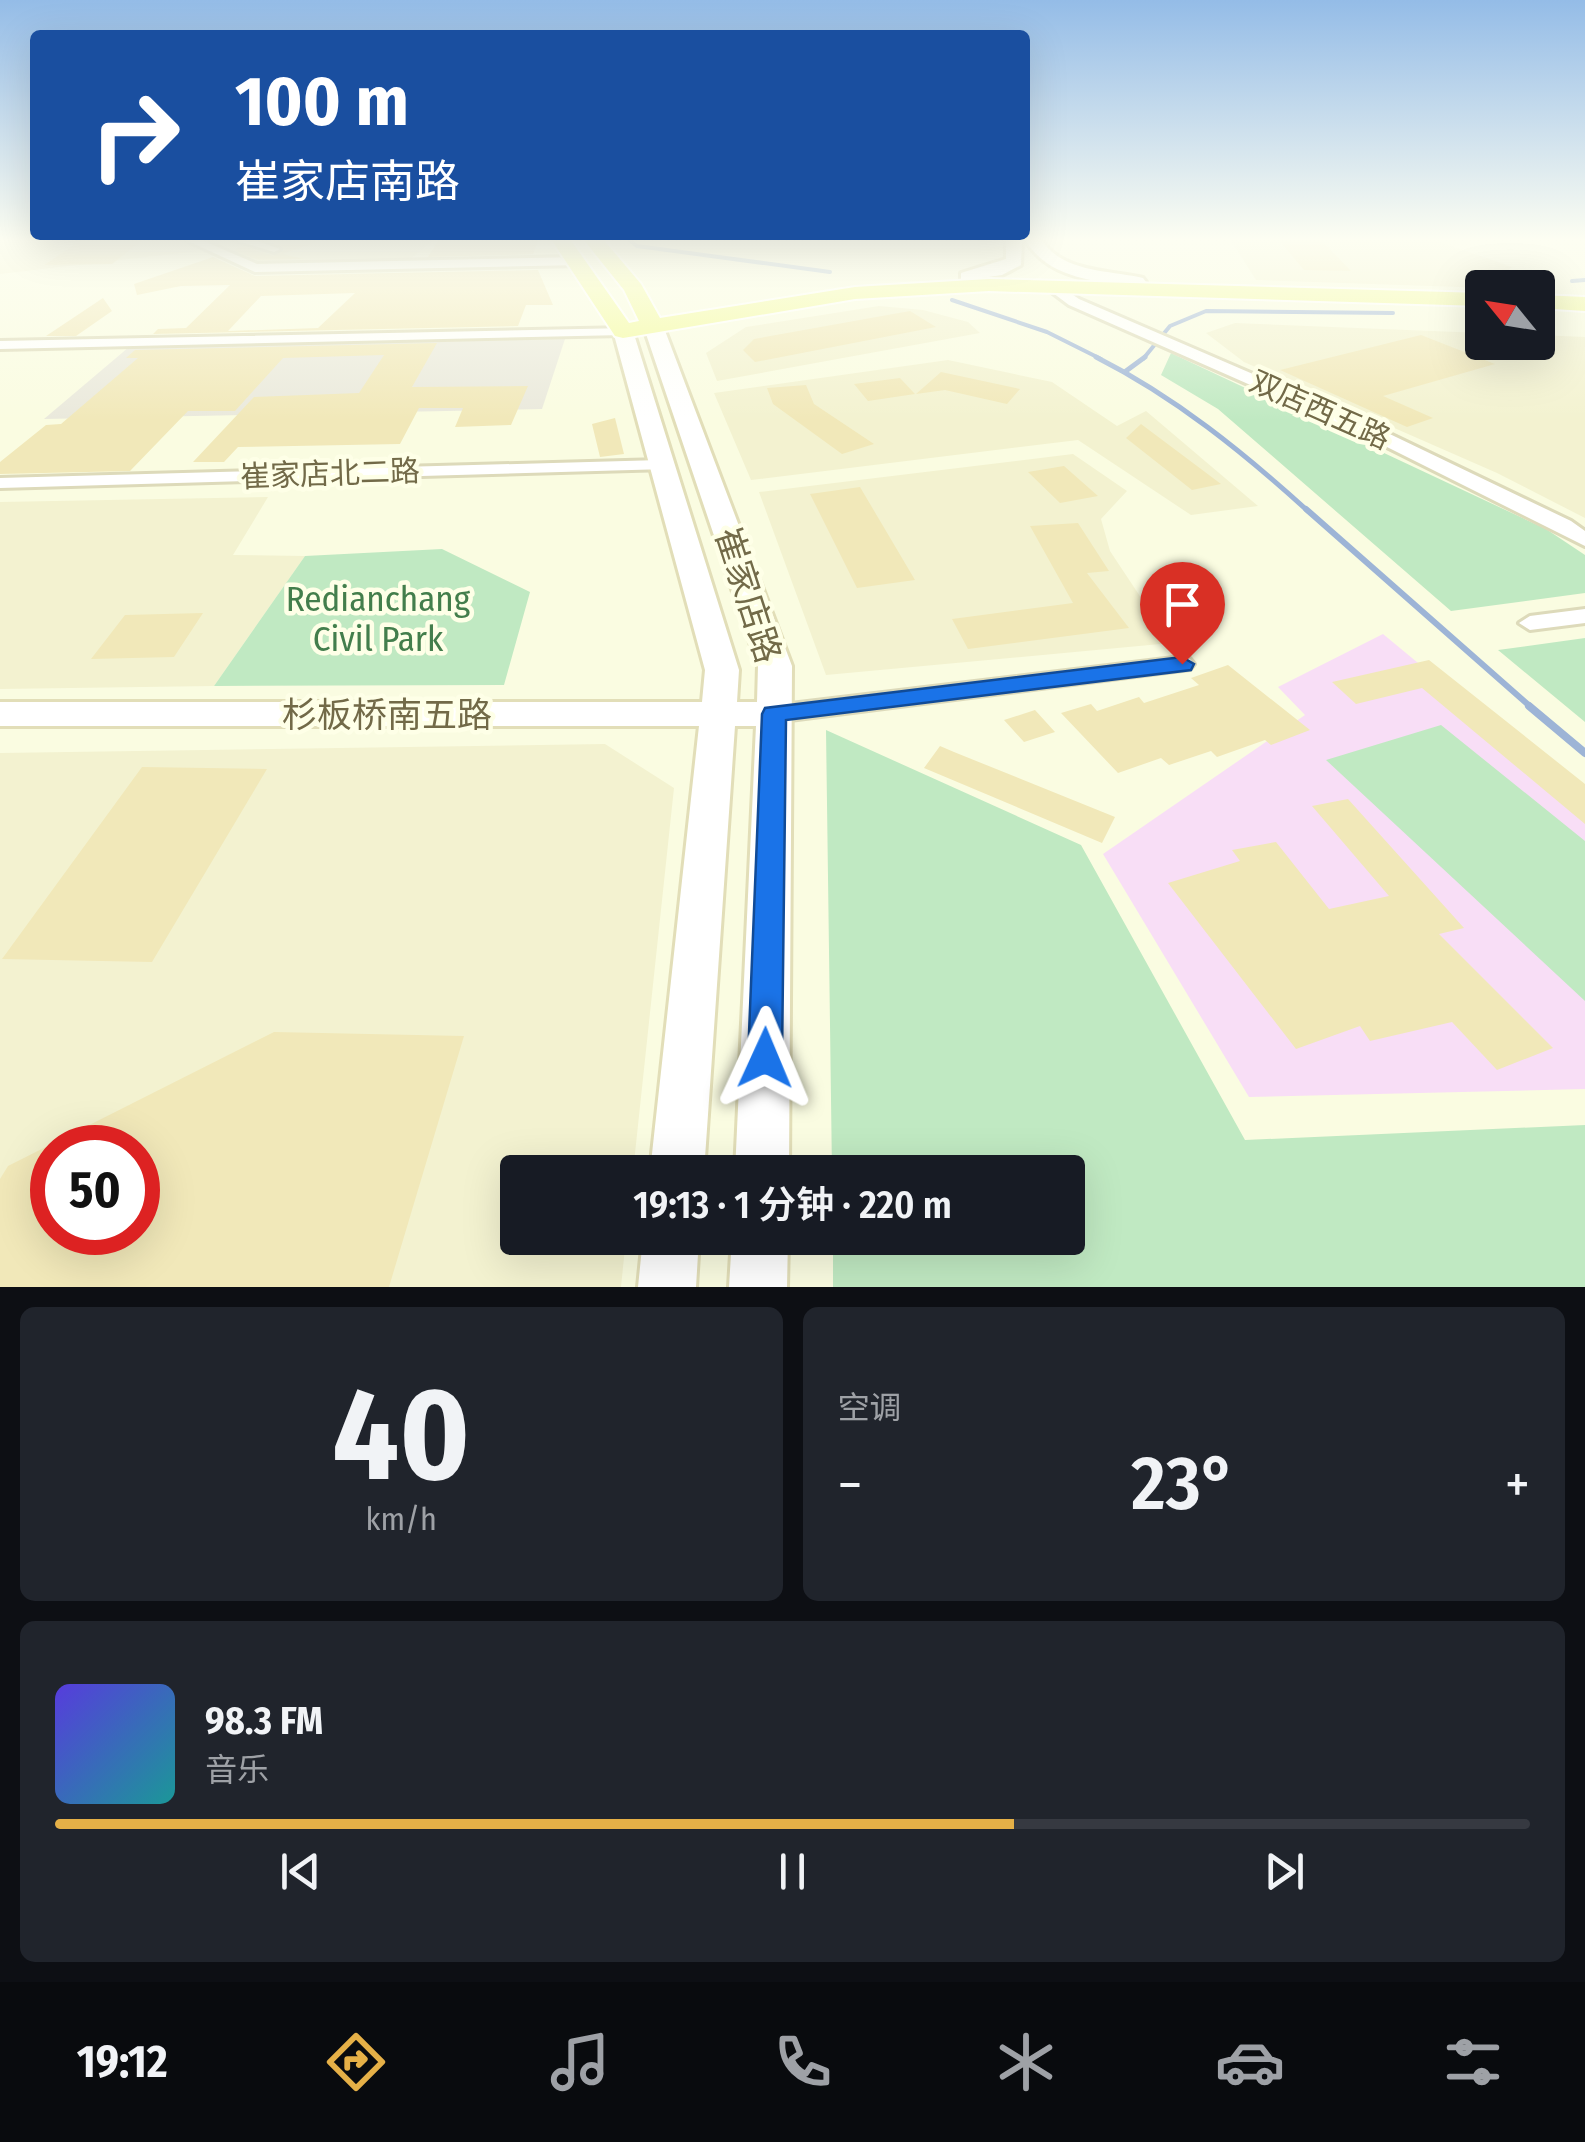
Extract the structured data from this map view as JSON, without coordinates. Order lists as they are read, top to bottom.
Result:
{
  "streets": {
    "main road": ["崔家店路", "杉板桥南五路"],
    "street": ["双店西五路", "崔家店北二路"]
  },
  "crossings": [
    ["崔家店北二路", "崔家店路"],
    ["崔家店路", "杉板桥南五路"]
  ],
  "parks": ["Redianchang Civil Park"],
  "north": "top left",
  "page": {
    "turn": ["100 m", "崔家店南路"],
    "limit": "50",
    "trip": "19:13 · 1 分钟 · 220 m",
    "tile": [
      ["40", "km/h"],
      "空调"
    ],
    "heat": ["−", "23°", "+"],
    "song": ["98.3 FM", "音乐"],
    "tabs": "19:12"
  }
}
